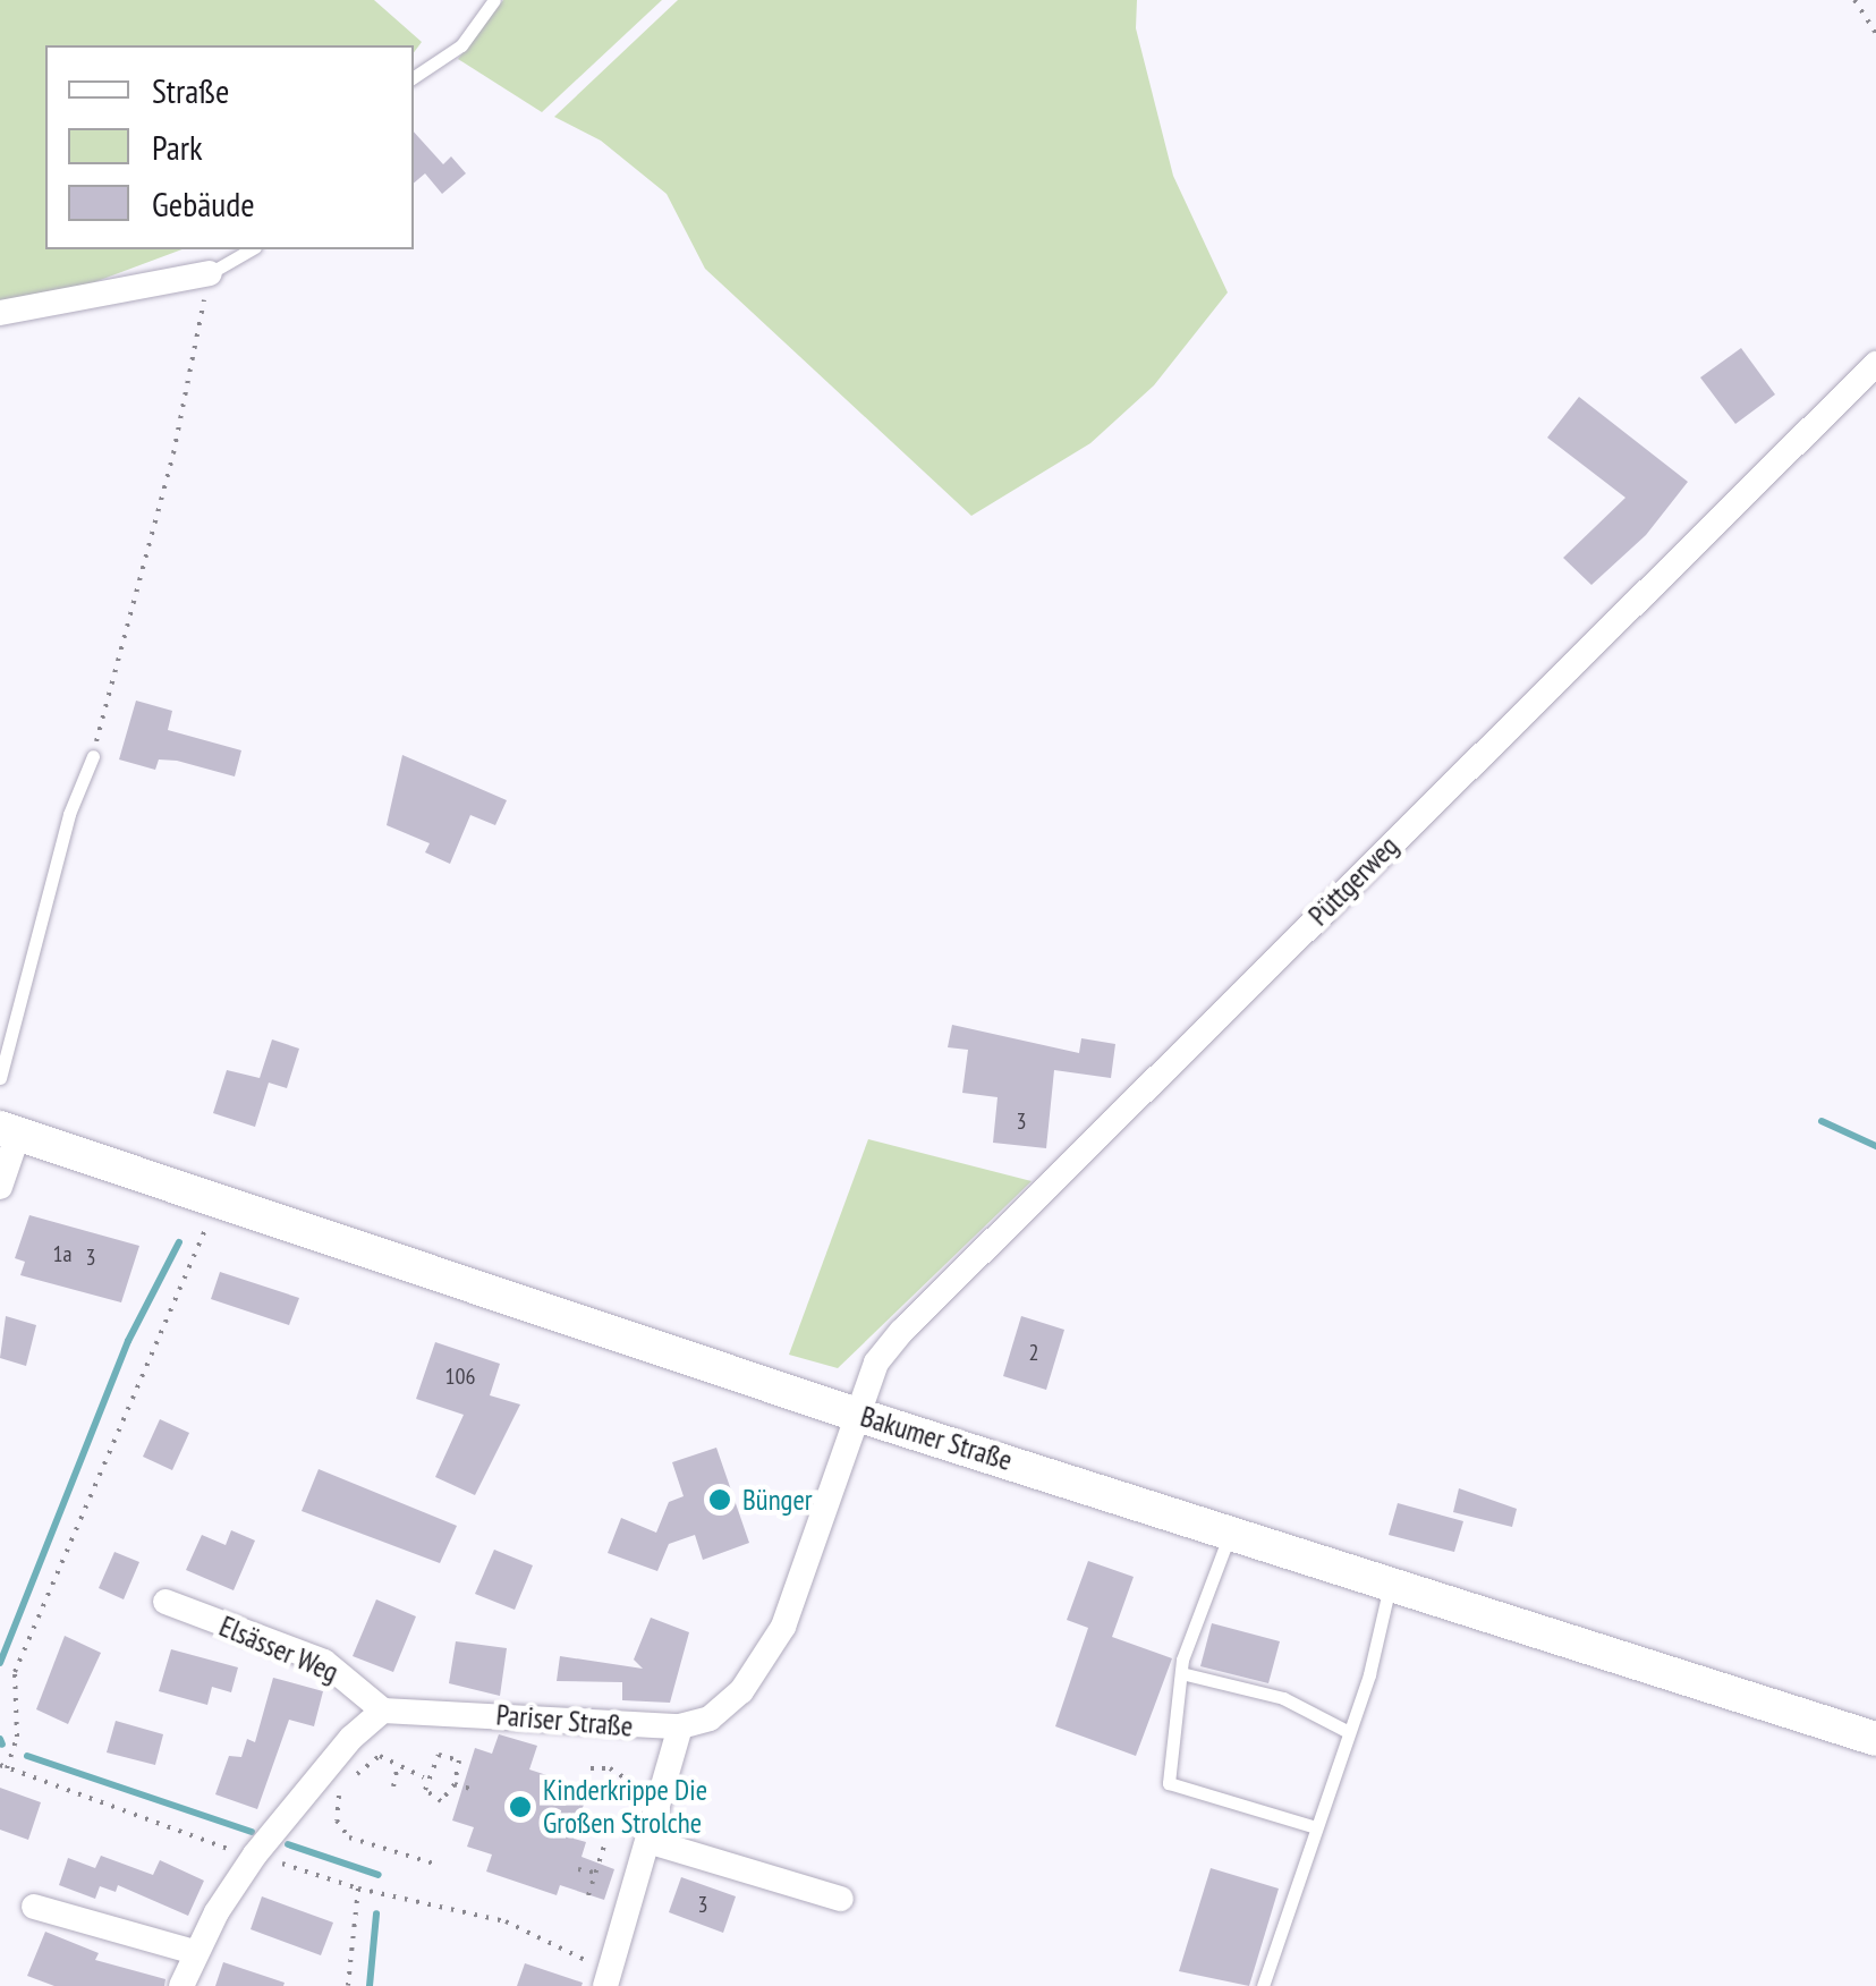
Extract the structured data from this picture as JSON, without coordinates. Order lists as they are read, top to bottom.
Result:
{
  "streets": {
    "main road": ["Bakumer Straße"],
    "street": ["Püttgerweg", "Elsässer Weg", "Pariser Straße"]
  },
  "crossings": [
    ["Püttgerweg", "Bakumer Straße"],
    ["Elsässer Weg", "Pariser Straße"]
  ],
  "places": ["Bünger", "Kinderkrippe Die Großen Strolche"],
  "house_numbers": [
    "3",
    "1a",
    "3",
    "2",
    "106",
    "3"
  ],
  "legend": ["Straße", "Park", "Gebäude"]
}
